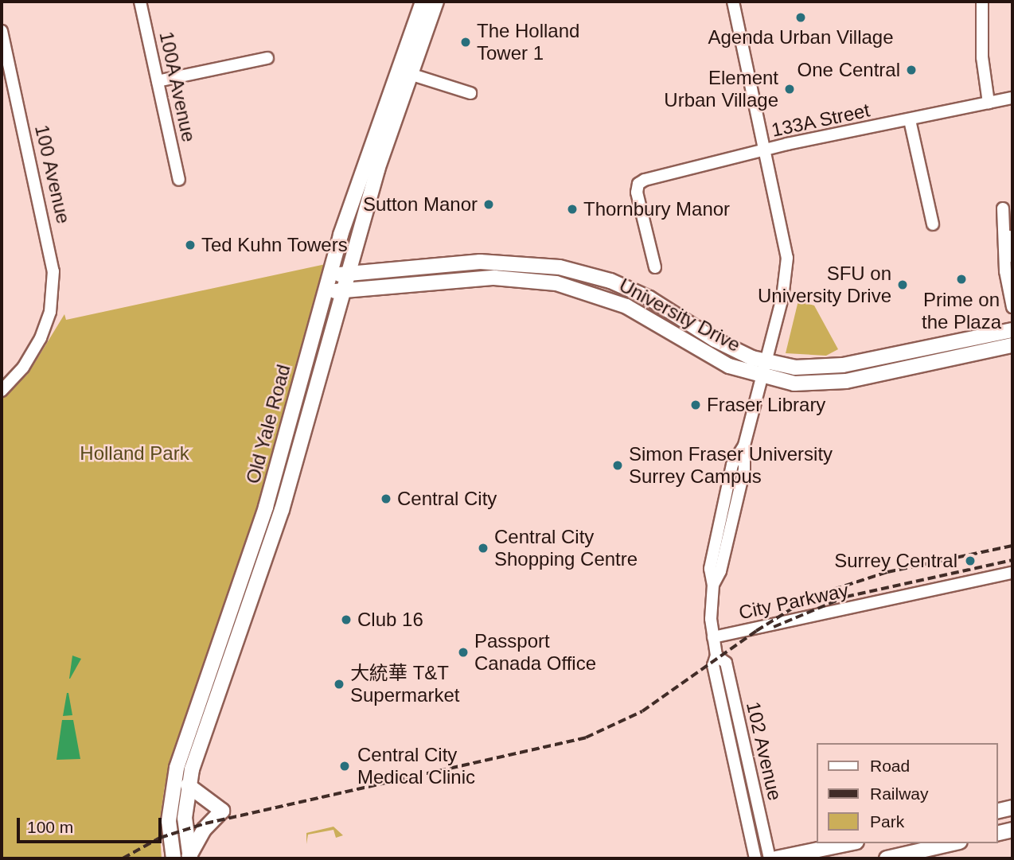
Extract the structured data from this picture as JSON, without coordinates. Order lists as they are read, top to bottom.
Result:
{
  "streets": {
    "main road": ["University Drive", "Old Yale Road"],
    "street": [
      "100A Avenue",
      "133A Street",
      "100 Avenue",
      "City Parkway",
      "102 Avenue"
    ]
  },
  "crossings": [
    ["133A Street", "102 Avenue"],
    ["University Drive", "Old Yale Road"],
    ["University Drive", "102 Avenue"],
    ["City Parkway", "102 Avenue"]
  ],
  "parks": ["Holland Park"],
  "places": [
    "Agenda Urban Village",
    "The Holland Tower 1",
    "One Central",
    "Element Urban Village",
    "Sutton Manor",
    "Thornbury Manor",
    "Ted Kuhn Towers",
    "Prime on the Plaza",
    "SFU on University Drive",
    "Fraser Library",
    "Simon Fraser University Surrey Campus",
    "Central City",
    "Central City Shopping Centre",
    "Surrey Central",
    "Club 16",
    "Passport Canada Office",
    "大統華 T&T Supermarket",
    "Central City Medical Clinic"
  ],
  "legend": ["Road", "Railway", "Park"],
  "scale_bar": "100 m"
}
